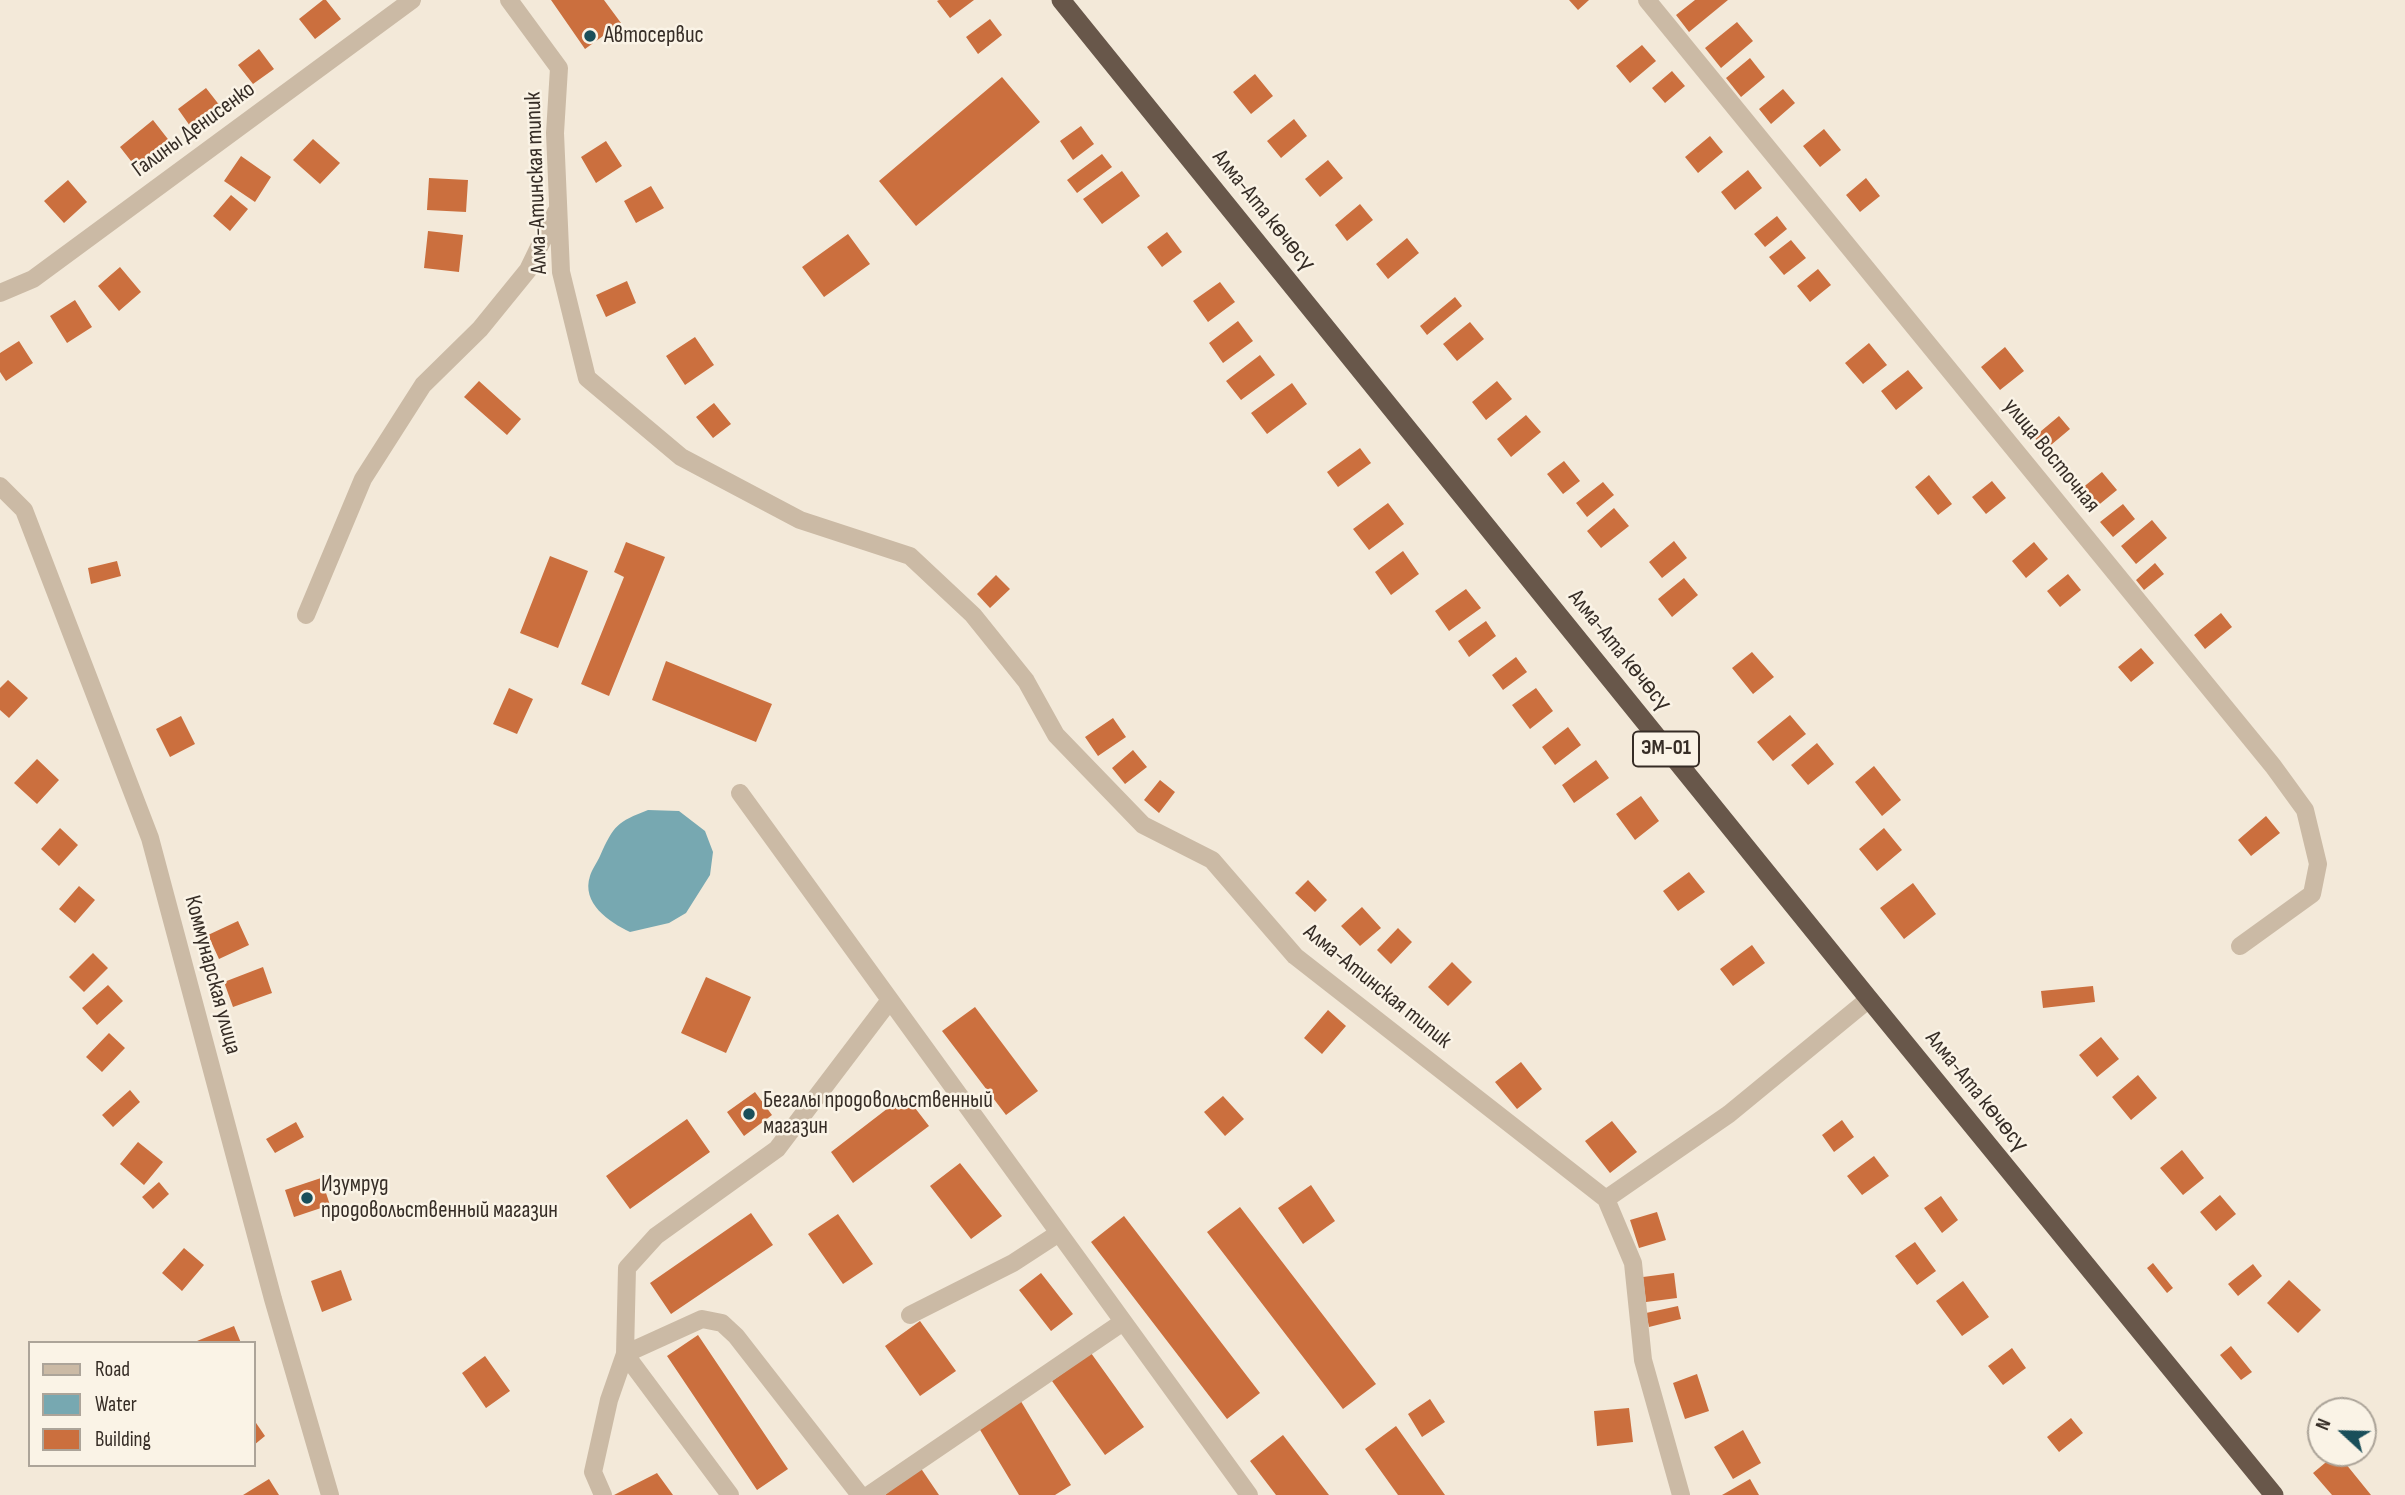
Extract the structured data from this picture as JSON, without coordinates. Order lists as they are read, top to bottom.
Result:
{
  "streets": {
    "highway": ["Алма-Ата көчөсү", "ЭМ-01"],
    "street": [
      "Галины Денисенко",
      "Алма-Атинская типик",
      "улица Восточная",
      "Коммунарская улица"
    ]
  },
  "places": ["Автосервис", "Бегалы продовольственный магазин", "Изумруд продовольственный магазин"],
  "legend": ["Road", "Water", "Building"],
  "north": "left"
}
